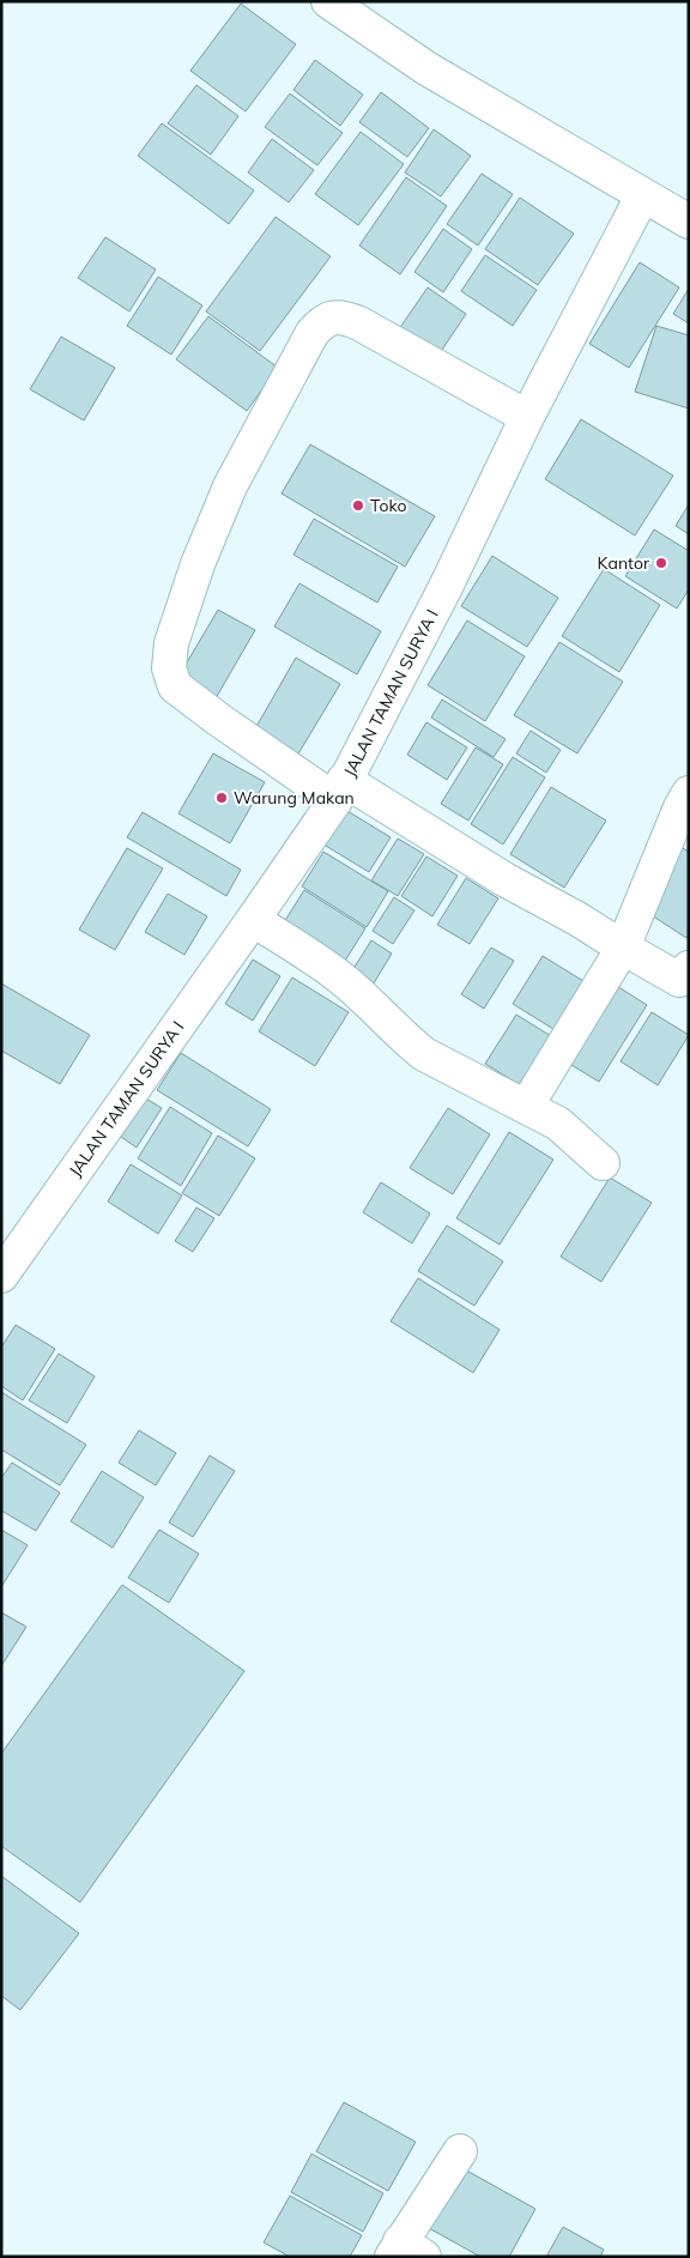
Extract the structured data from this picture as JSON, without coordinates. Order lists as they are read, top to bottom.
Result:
{
  "streets": {
    "street": ["JALAN TAMAN SURYA I"]
  },
  "places": ["Toko", "Kantor", "Warung Makan"]
}
